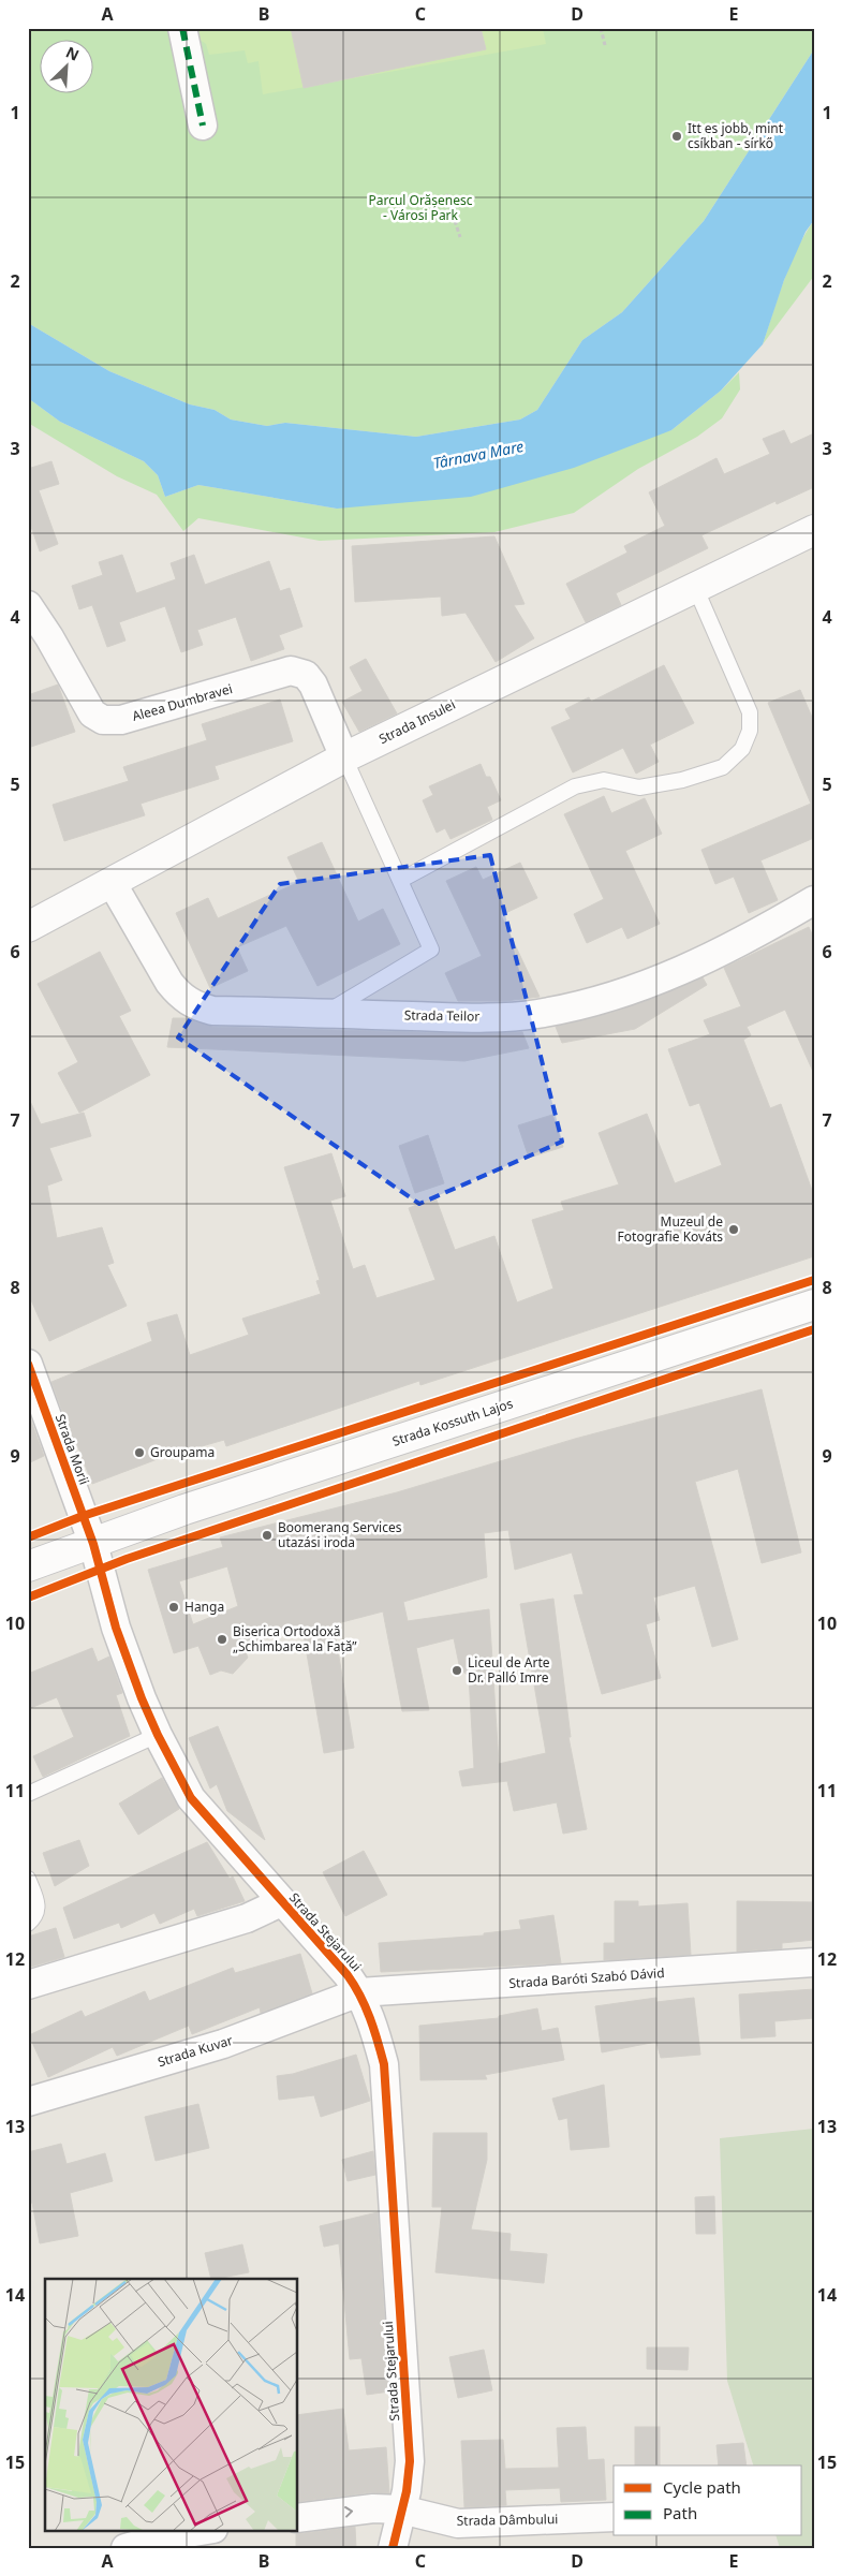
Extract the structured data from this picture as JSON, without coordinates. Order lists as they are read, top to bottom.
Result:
{
  "streets": {
    "main road": ["Strada Insulei", "Strada Kossuth Lajos"],
    "street": [
      "Aleea Dumbravei",
      "Strada Teilor",
      "Strada Morii",
      "Strada Stejarului",
      "Strada Baróti Szabó Dávid",
      "Strada Kuvar",
      "Strada Dâmbului"
    ]
  },
  "crossings": [
    ["Aleea Dumbravei", "Strada Insulei"],
    ["Strada Insulei", "Strada Teilor"],
    ["Strada Kossuth Lajos", "Strada Morii"],
    ["Strada Kossuth Lajos", "Strada Stejarului"],
    ["Strada Morii", "Strada Stejarului"],
    ["Strada Stejarului", "Strada Baróti Szabó Dávid"],
    ["Strada Stejarului", "Strada Kuvar"],
    ["Strada Stejarului", "Strada Dâmbului"],
    ["Strada Baróti Szabó Dávid", "Strada Kuvar"]
  ],
  "water": ["Târnava Mare"],
  "parks": ["Parcul Orășenesc - Városi Park"],
  "places": [
    "Itt es jobb, mint csíkban - sírkő",
    "Muzeul de Fotografie Kováts",
    "Groupama",
    "Boomerang Services utazási iroda",
    "Hanga",
    "Biserica Ortodoxă „Schimbarea la Față”",
    "Liceul de Arte Dr. Palló Imre"
  ],
  "legend": ["Cycle path", "Path"],
  "north": "top right",
  "grid": {
    "columns": [
      "A",
      "B",
      "C",
      "D",
      "E"
    ],
    "rows": [
      "1",
      "2",
      "3",
      "4",
      "5",
      "6",
      "7",
      "8",
      "9",
      "10",
      "11",
      "12",
      "13",
      "14",
      "15"
    ]
  }
}
